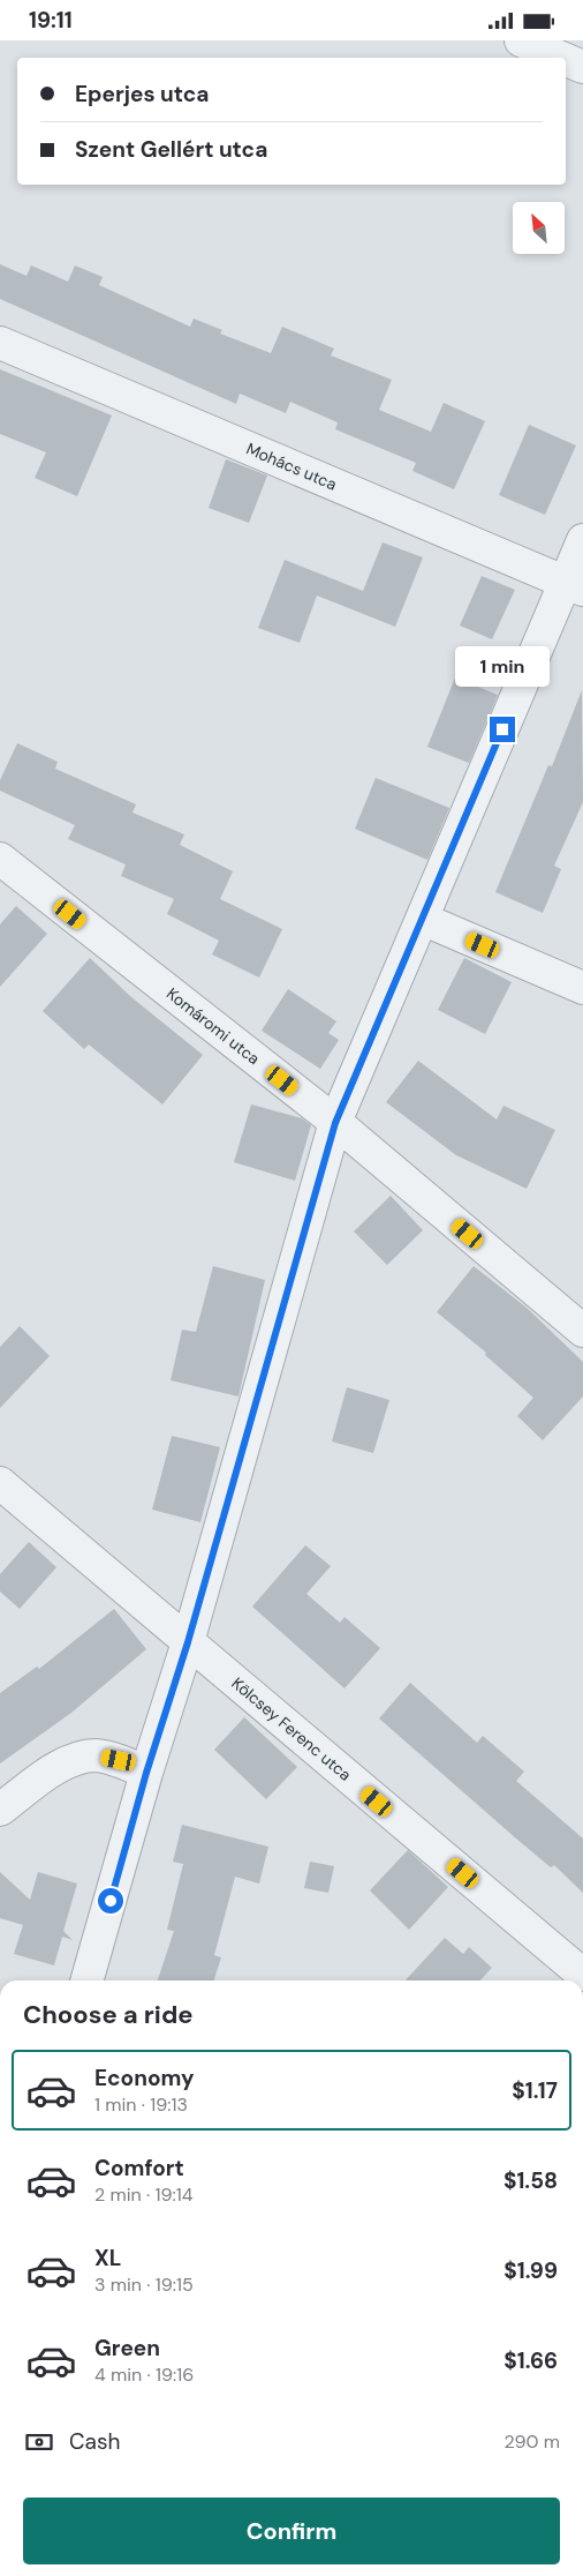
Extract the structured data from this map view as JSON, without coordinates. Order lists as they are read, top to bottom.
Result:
{
  "streets": {
    "street": ["Mohács utca", "Komáromi utca", "Kölcsey Ferenc utca"]
  },
  "north": "top left",
  "page": {
    "status": "19:11",
    "banner": ["Eperjes utca", "Szent Gellért utca"],
    "bubble": "1 min",
    "heading": "Choose a ride",
    "list": [
      {
        "name": "Economy",
        "note": "1 min · 19:13",
        "value": "$1.17"
      },
      {
        "name": "Comfort",
        "note": "2 min · 19:14",
        "value": "$1.58"
      },
      {
        "name": "XL",
        "note": "3 min · 19:15",
        "value": "$1.99"
      },
      {
        "name": "Green",
        "note": "4 min · 19:16",
        "value": "$1.66"
      }
    ],
    "pay": ["Cash", "290 m"],
    "buttons": "Confirm"
  }
}
